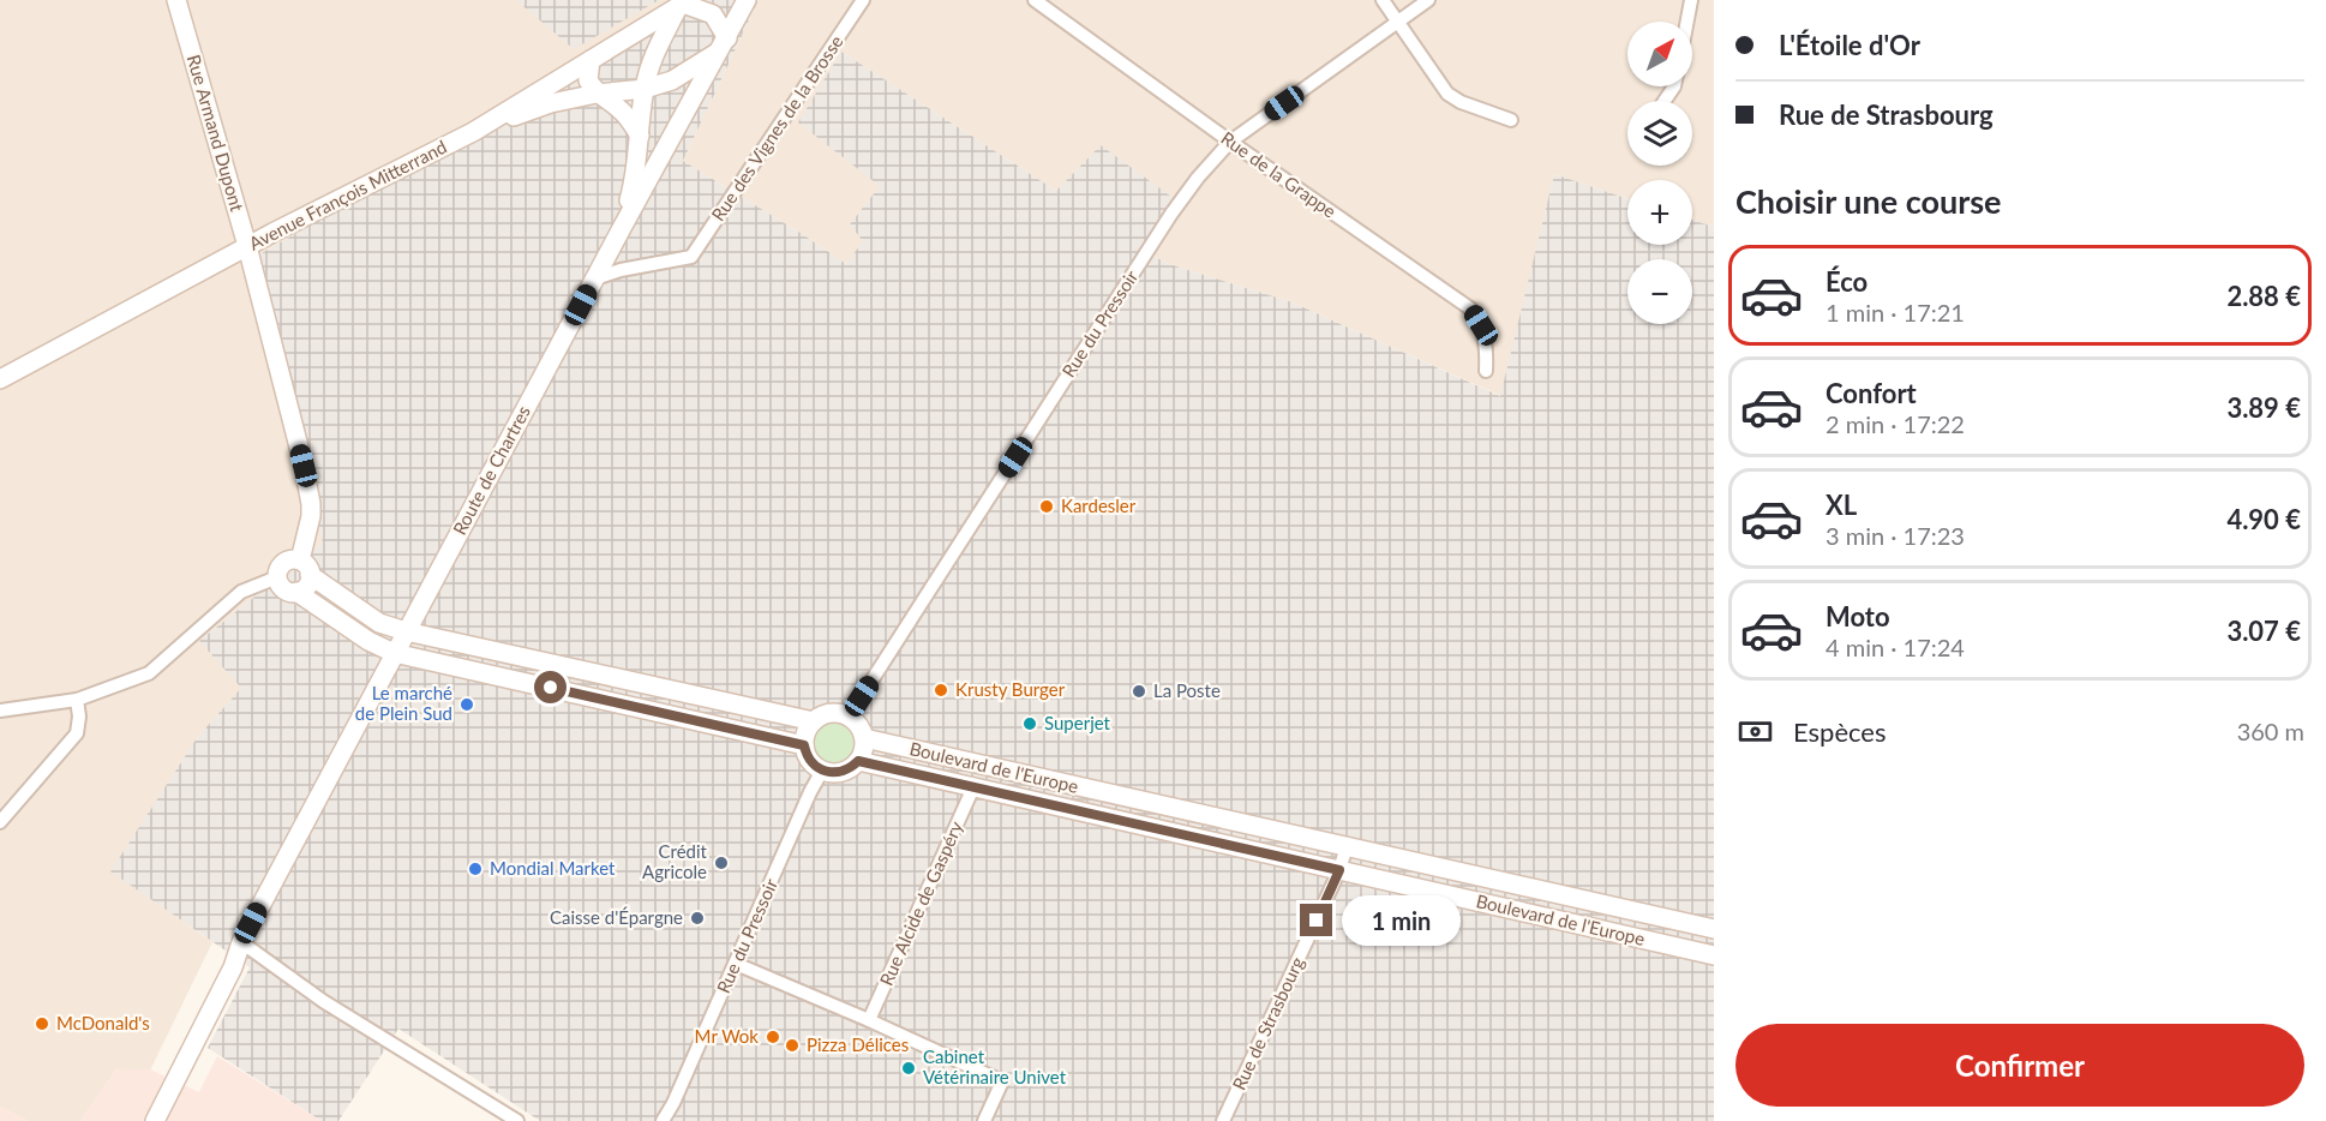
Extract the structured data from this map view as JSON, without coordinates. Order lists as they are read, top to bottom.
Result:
{
  "streets": {
    "street": [
      "Rue des Vignes de la Brosse",
      "Rue Armand Dupont",
      "Rue de la Grappe",
      "Avenue François Mitterrand",
      "Rue du Pressoir",
      "Route de Chartres",
      "Boulevard de l'Europe",
      "Rue Alcide de Gaspéry",
      "Rue de Strasbourg"
    ]
  },
  "crossings": [
    ["Rue des Vignes de la Brosse", "Route de Chartres"],
    ["Rue Armand Dupont", "Avenue François Mitterrand"],
    ["Rue de la Grappe", "Rue du Pressoir"],
    ["Rue du Pressoir", "Boulevard de l'Europe"],
    ["Boulevard de l'Europe", "Rue Alcide de Gaspéry"],
    ["Boulevard de l'Europe", "Rue de Strasbourg"]
  ],
  "places": [
    "Kardesler",
    "Krusty Burger",
    "La Poste",
    "Le marché de Plein Sud",
    "Superjet",
    "Crédit Agricole",
    "Mondial Market",
    "Caisse d'Épargne",
    "McDonald's",
    "Mr Wok",
    "Pizza Délices",
    "Cabinet Vétérinaire Univet"
  ],
  "north": "top right",
  "page": {
    "banner": ["L'Étoile d'Or", "Rue de Strasbourg"],
    "map_buttons": ["+", "−"],
    "heading": "Choisir une course",
    "list": [
      {
        "name": "Éco",
        "note": "1 min · 17:21",
        "value": "2.88 €"
      },
      {
        "name": "Confort",
        "note": "2 min · 17:22",
        "value": "3.89 €"
      },
      {
        "name": "XL",
        "note": "3 min · 17:23",
        "value": "4.90 €"
      },
      {
        "name": "Moto",
        "note": "4 min · 17:24",
        "value": "3.07 €"
      }
    ],
    "pay": ["Espèces", "360 m"],
    "bubble": "1 min",
    "buttons": "Confirmer"
  }
}
